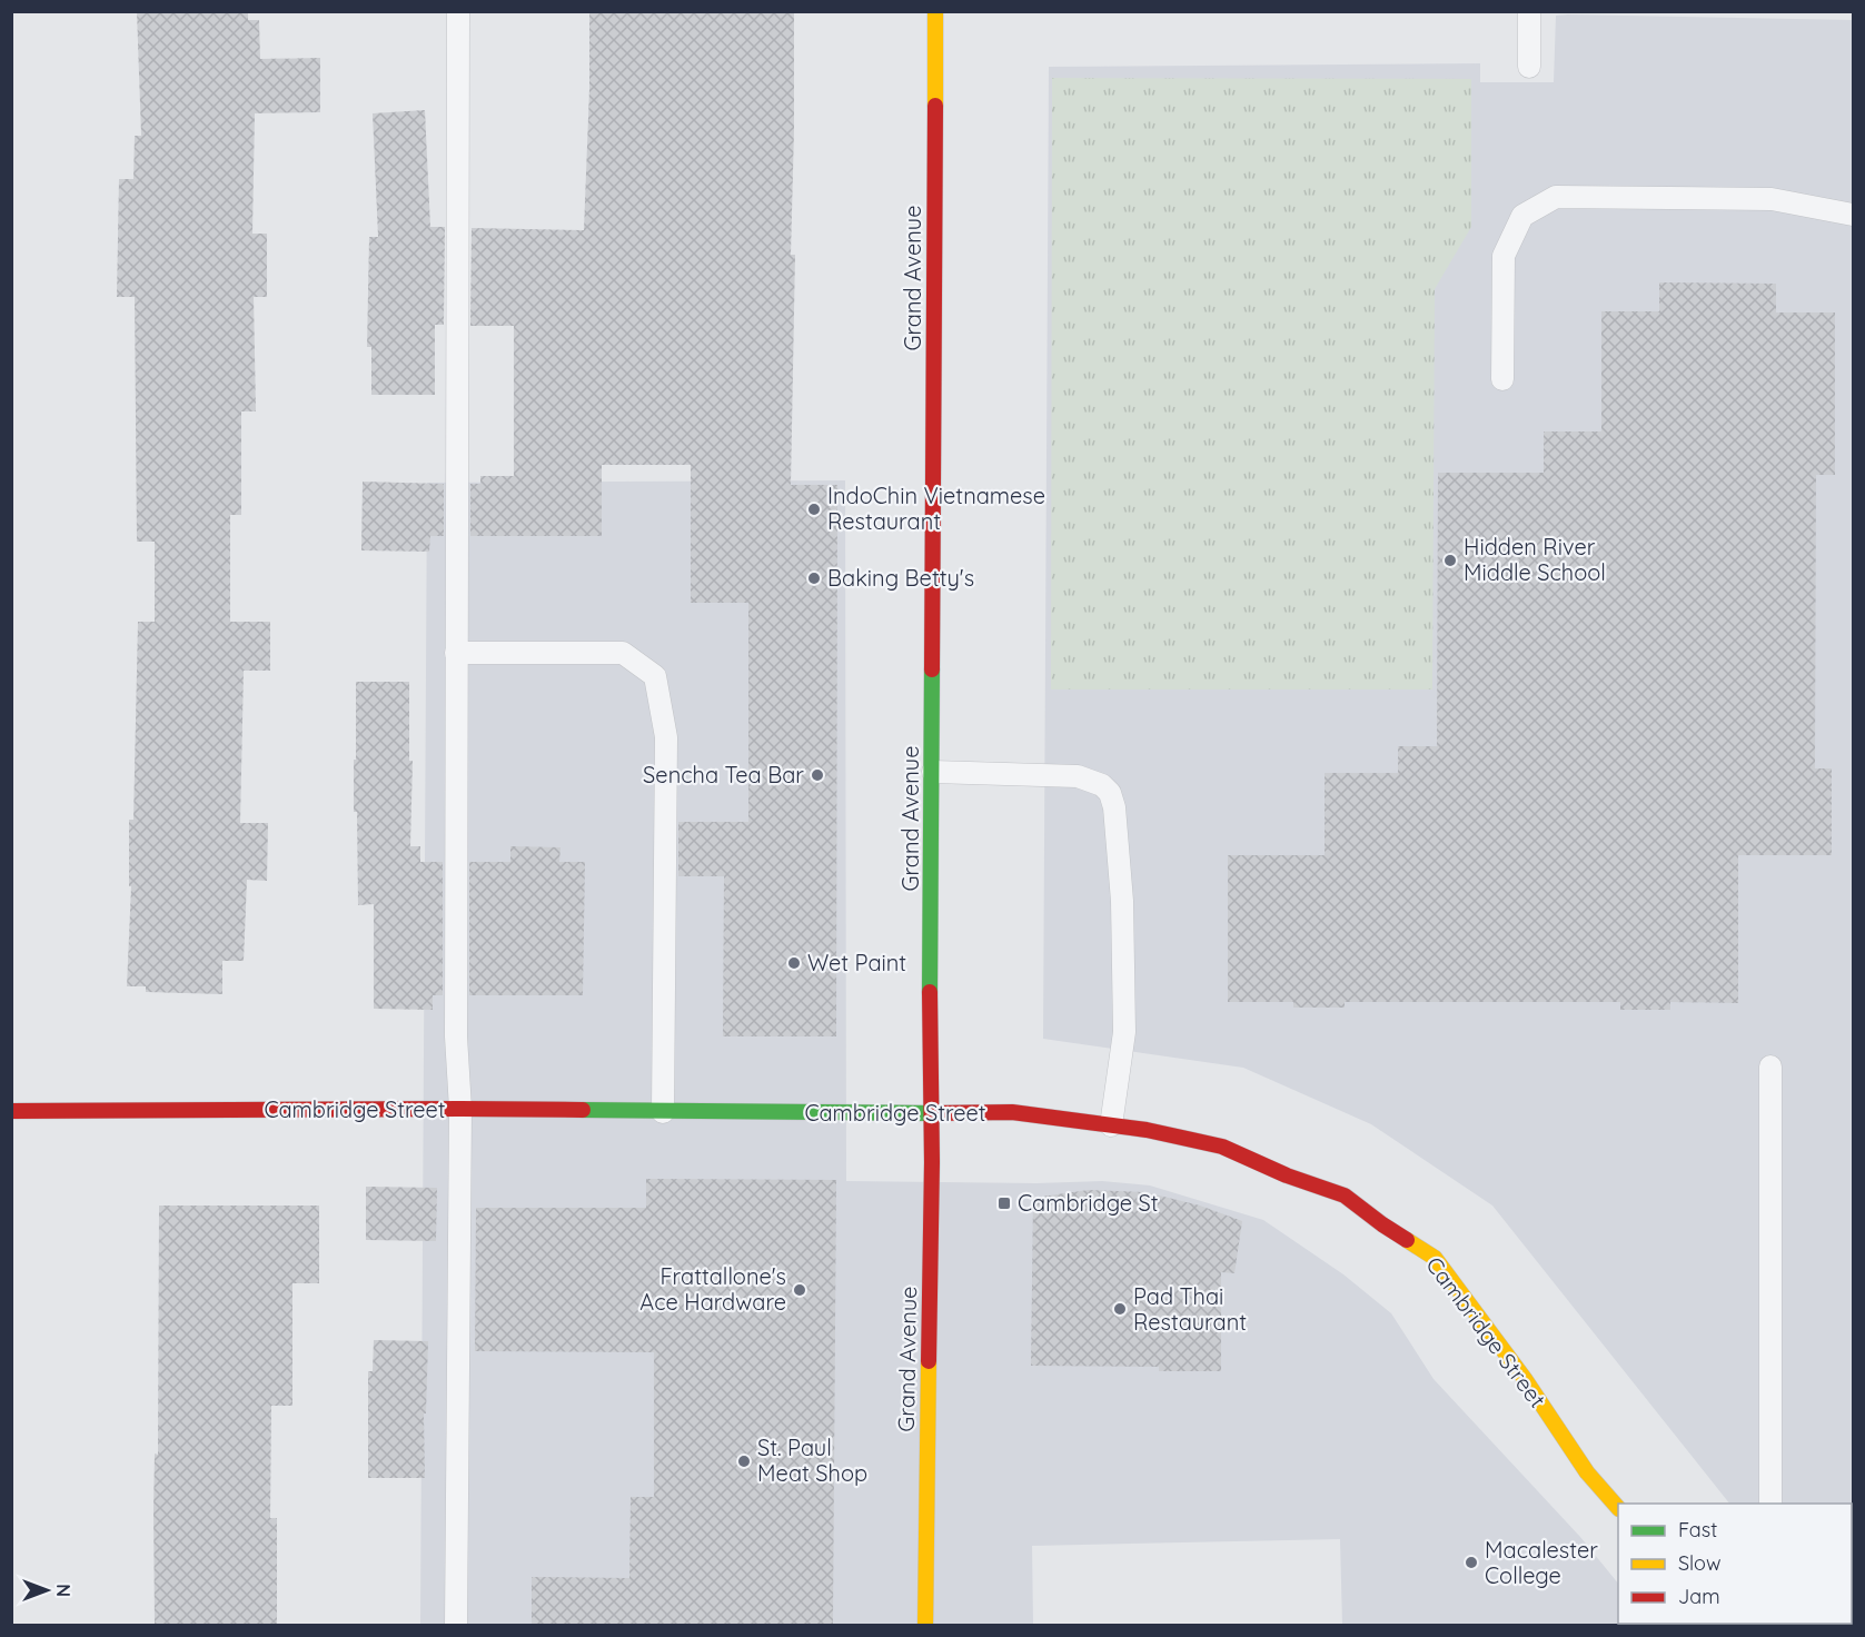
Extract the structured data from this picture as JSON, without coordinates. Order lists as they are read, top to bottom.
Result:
{
  "streets": {
    "street": ["Grand Avenue", "Cambridge Street"]
  },
  "crossings": [
    ["Grand Avenue", "Cambridge Street"]
  ],
  "places": {
    "other": [
      "IndoChin Vietnamese Restaurant",
      "Hidden River Middle School",
      "Baking Betty's",
      "Sencha Tea Bar",
      "Wet Paint",
      "Frattallone's Ace Hardware",
      "Pad Thai Restaurant",
      "St. Paul Meat Shop",
      "Macalester College"
    ],
    "transit": ["Cambridge St"]
  },
  "legend": ["Fast", "Slow", "Jam"],
  "north": "right"
}
